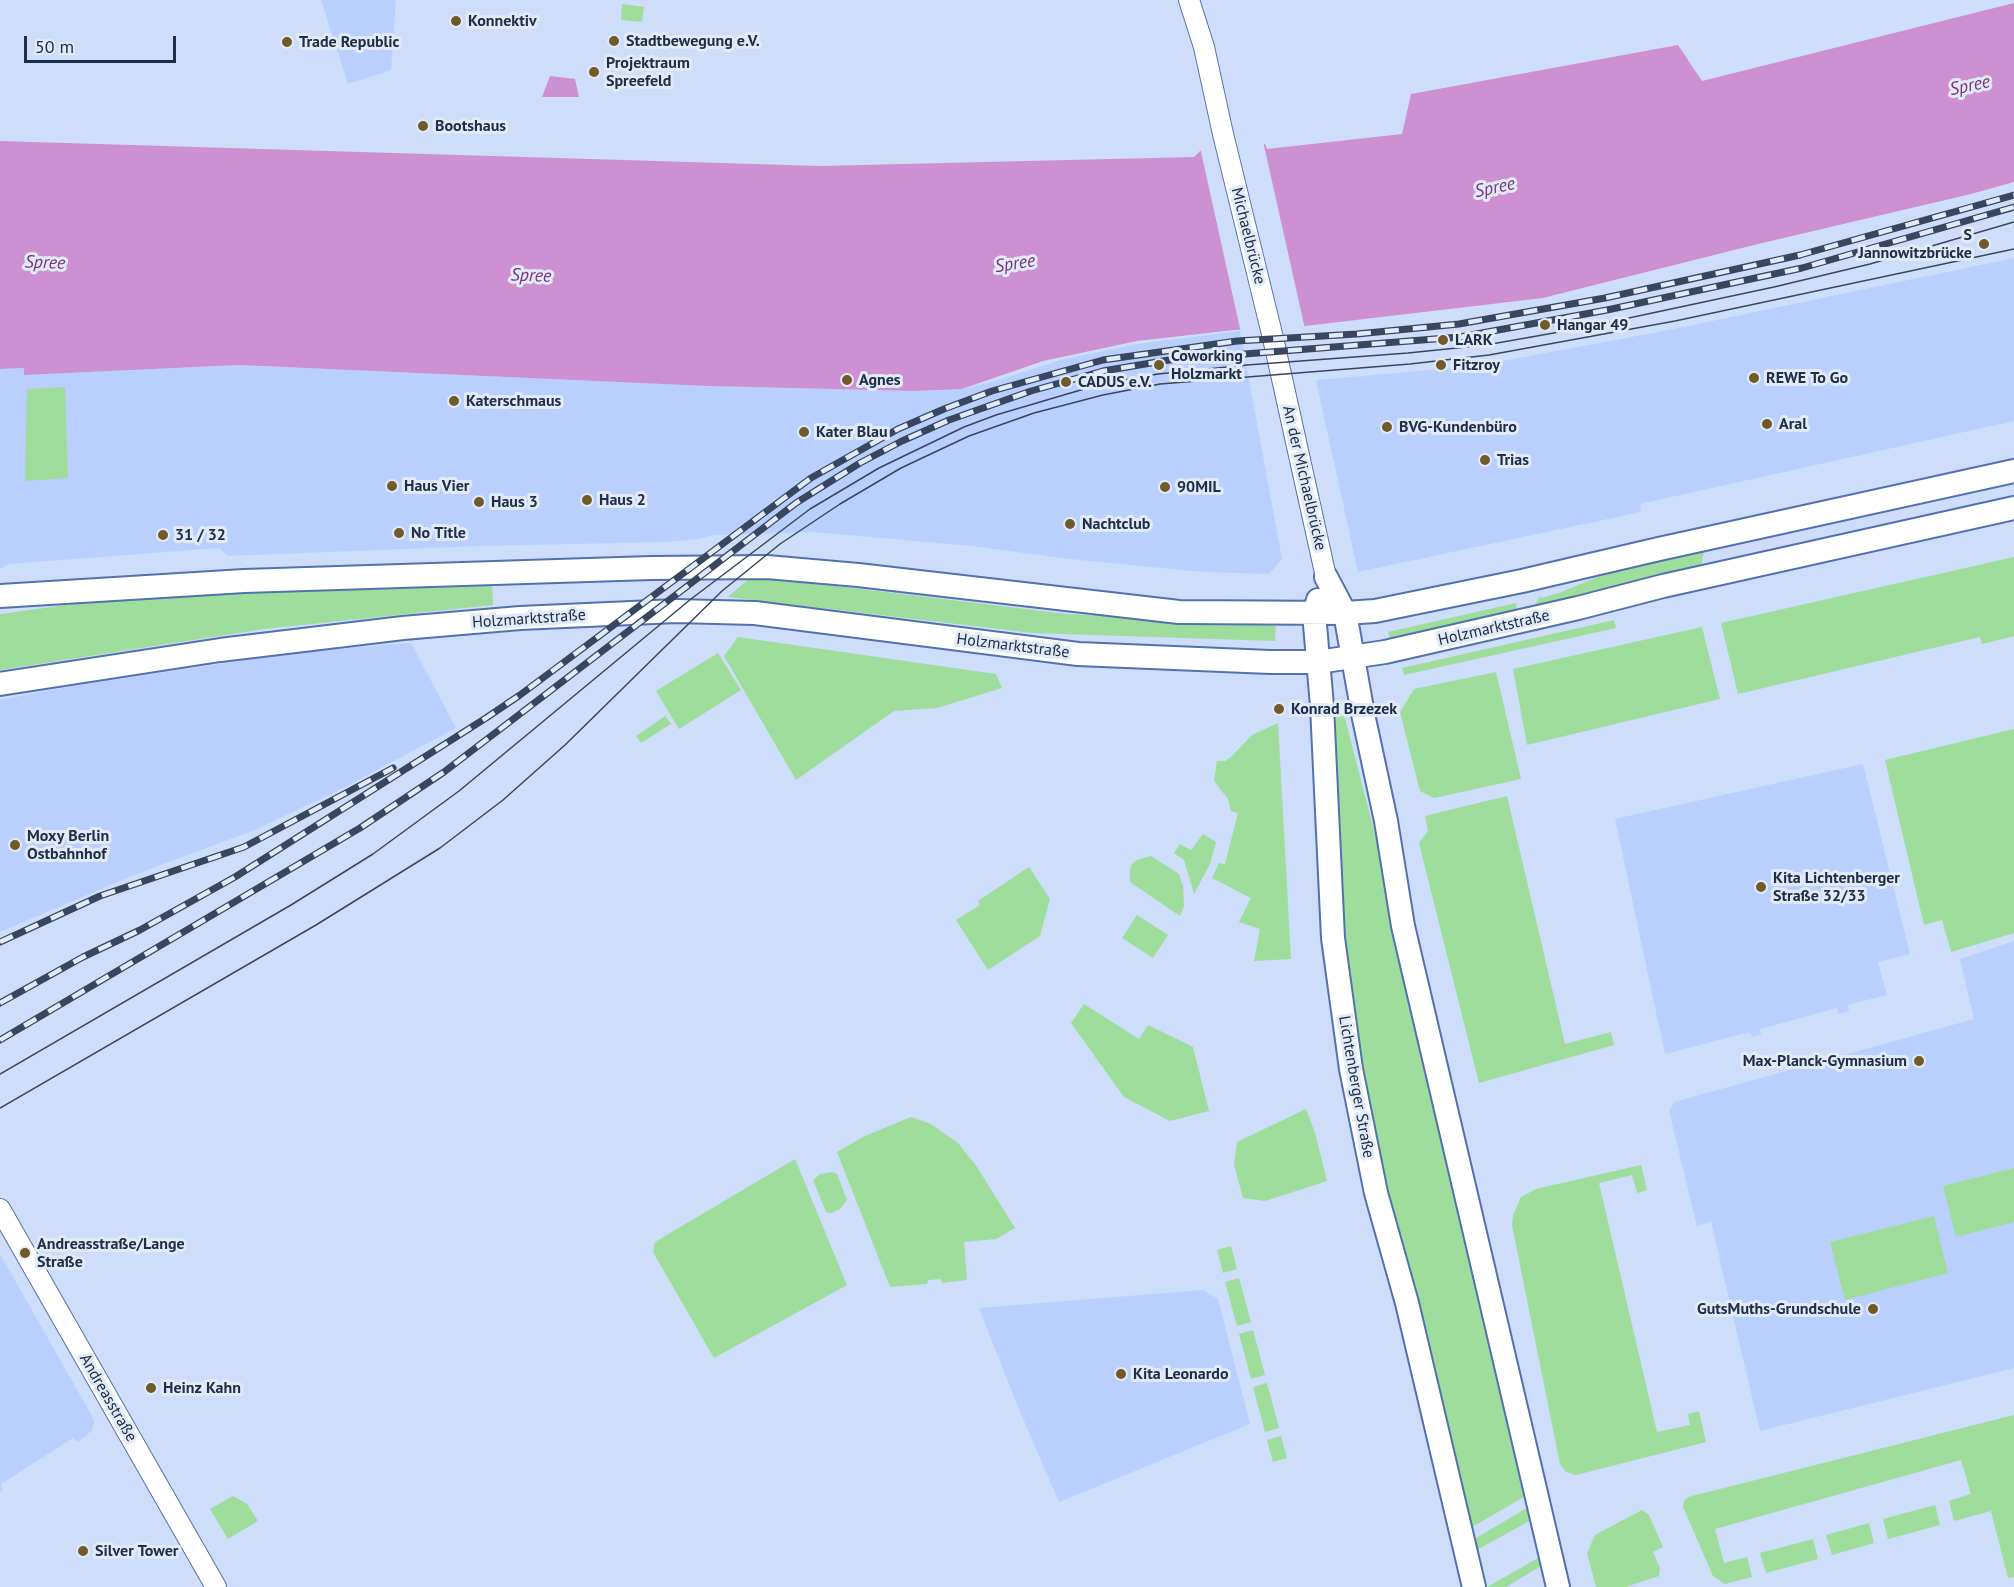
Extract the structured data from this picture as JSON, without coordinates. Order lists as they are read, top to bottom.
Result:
{
  "streets": {
    "main road": ["An der Michaelbrücke", "Holzmarktstraße", "Lichtenberger Straße"],
    "street": ["Michaelbrücke", "Andreasstraße"]
  },
  "crossings": [
    ["Michaelbrücke", "An der Michaelbrücke"],
    ["An der Michaelbrücke", "Lichtenberger Straße"],
    ["Holzmarktstraße", "Lichtenberger Straße"]
  ],
  "water": ["Spree"],
  "places": [
    "Konnektiv",
    "Stadtbewegung e.V.",
    "Trade Republic",
    "Projektraum Spreefeld",
    "Bootshaus",
    "S Jannowitzbrücke",
    "Hangar 49",
    "LARK",
    "Coworking Holzmarkt",
    "Fitzroy",
    "REWE To Go",
    "Agnes",
    "CADUS e.V.",
    "Katerschmaus",
    "Aral",
    "BVG-Kundenbüro",
    "Kater Blau",
    "Trias",
    "Haus Vier",
    "90MIL",
    "Haus 2",
    "Haus 3",
    "Nachtclub",
    "No Title",
    "31 / 32",
    "Konrad Brzezek",
    "Moxy Berlin Ostbahnhof",
    "Kita Lichtenberger Straße 32/33",
    "Max-Planck-Gymnasium",
    "Andreasstraße/Lange Straße",
    "GutsMuths-Grundschule",
    "Kita Leonardo",
    "Heinz Kahn",
    "Silver Tower"
  ],
  "scale_bar": "50 m"
}
